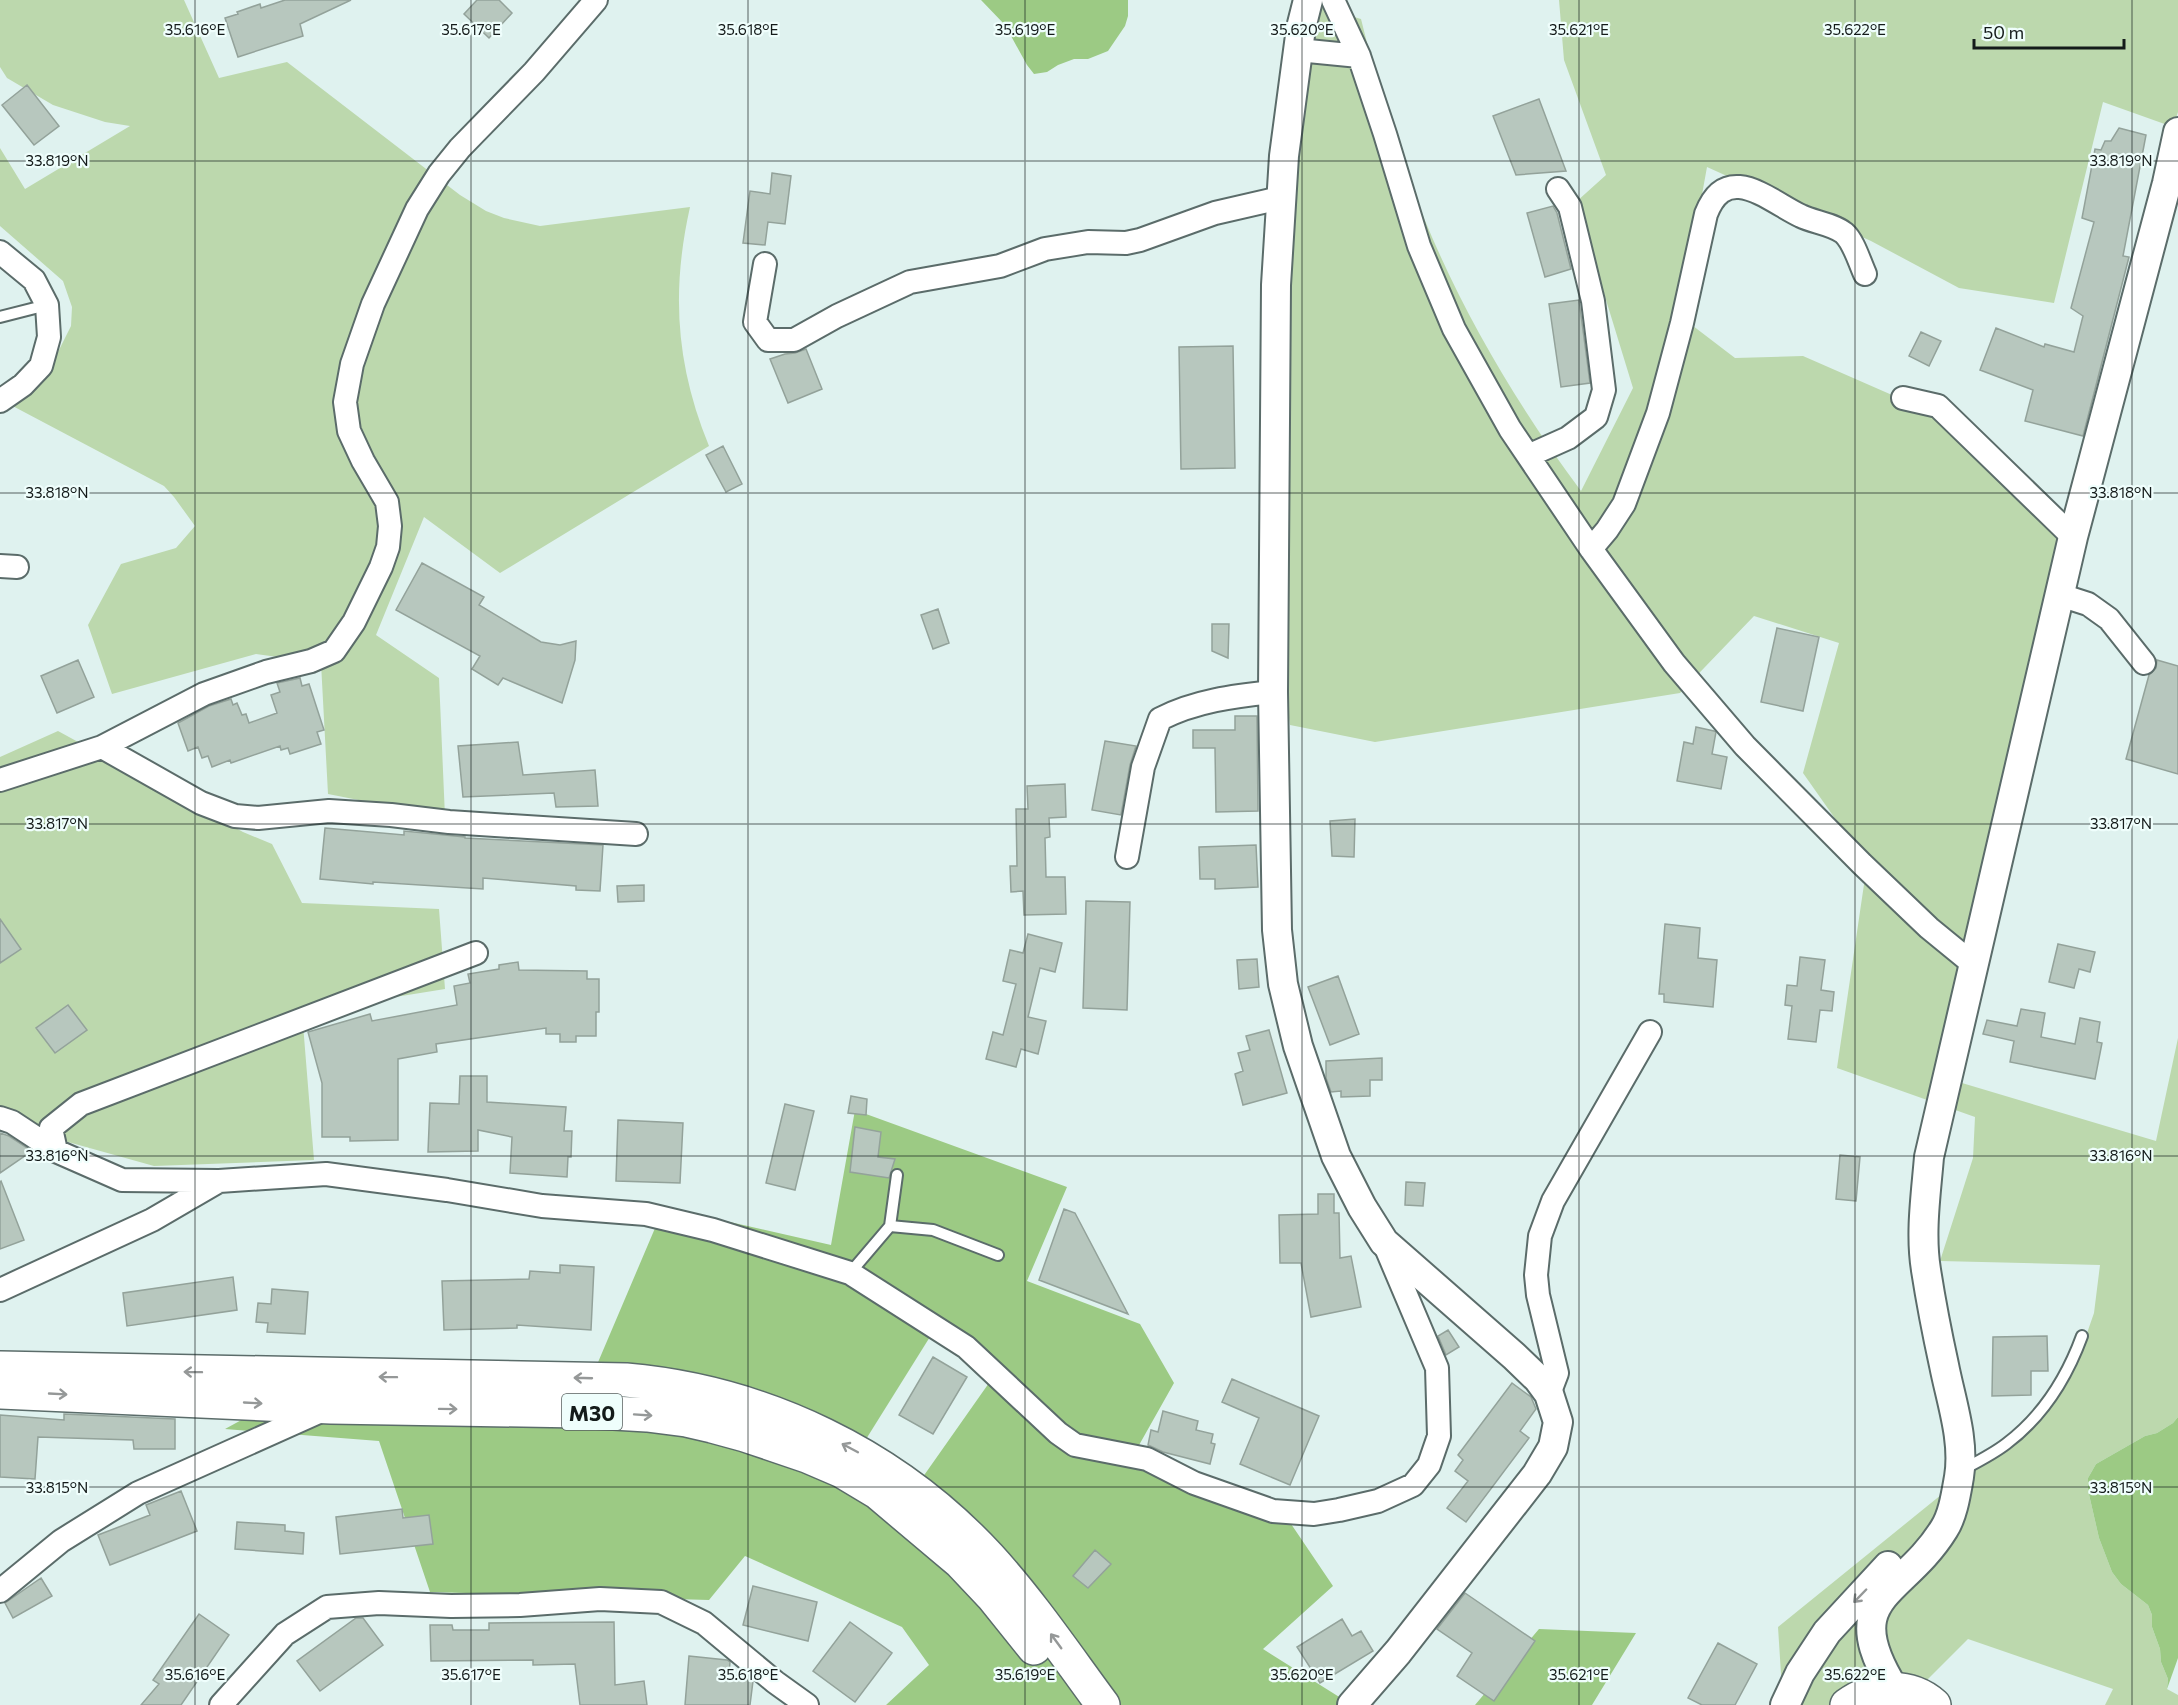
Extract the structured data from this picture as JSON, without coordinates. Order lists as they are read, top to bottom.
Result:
{
  "streets": {
    "highway": ["M30"]
  },
  "scale_bar": "50 m",
  "coordinates": [
    "35.616°E",
    "35.617°E",
    "35.618°E",
    "35.619°E",
    "35.620°E",
    "35.621°E",
    "35.622°E",
    "33.819°N",
    "33.818°N",
    "33.817°N",
    "33.816°N",
    "33.815°N"
  ]
}
